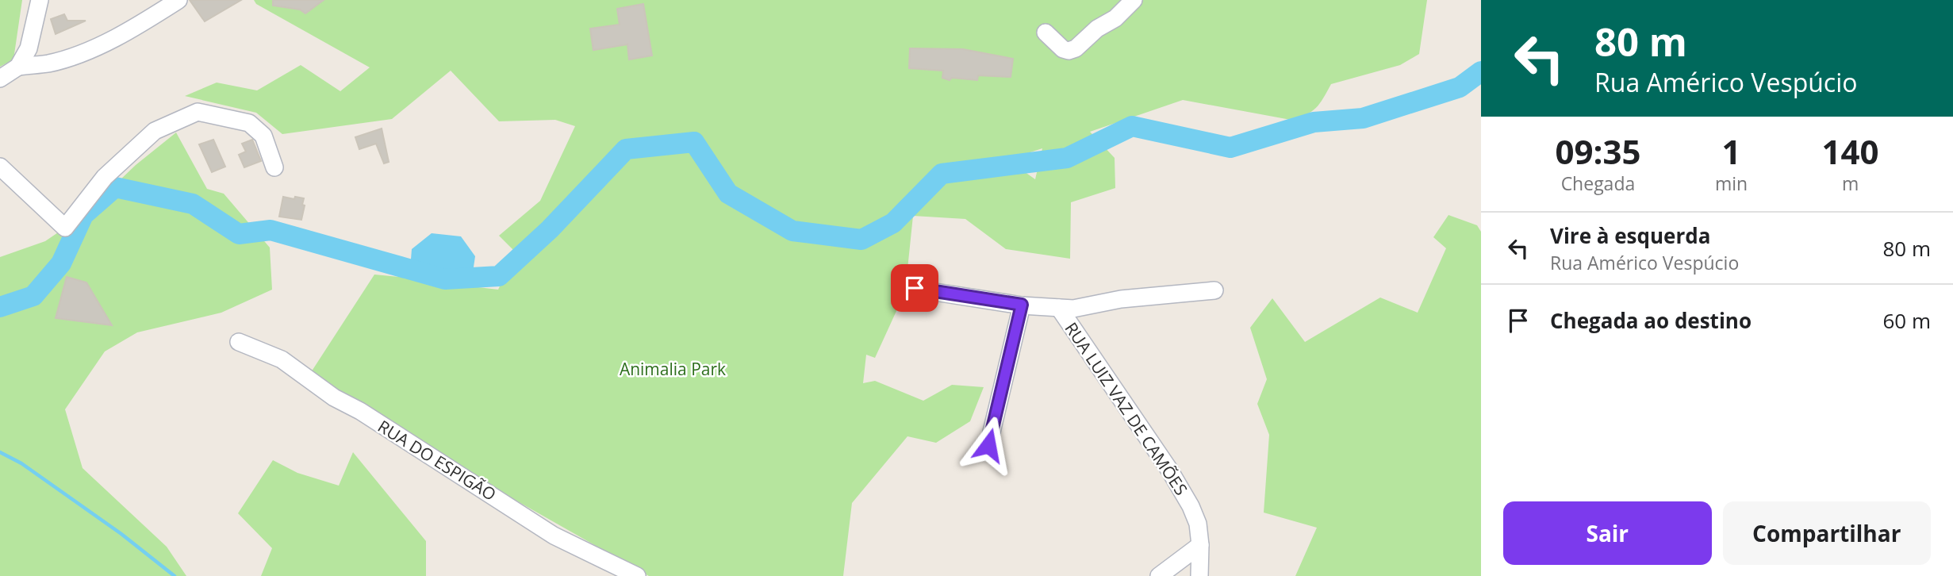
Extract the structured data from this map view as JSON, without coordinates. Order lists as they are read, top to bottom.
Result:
{
  "streets": {
    "street": ["RUA LUIZ VAZ DE CAMÕES", "RUA DO ESPIGÃO"]
  },
  "parks": ["Animalia Park"],
  "page": {
    "turn": ["80 m", "Rua Américo Vespúcio"],
    "eta": [
      "09:35",
      "Chegada",
      "1",
      "min",
      "140",
      "m"
    ],
    "list": [
      {
        "name": "Vire à esquerda",
        "note": "Rua Américo Vespúcio",
        "value": "80 m"
      },
      {
        "name": "Chegada ao destino",
        "value": "60 m"
      }
    ],
    "buttons": ["Sair", "Compartilhar"]
  }
}
